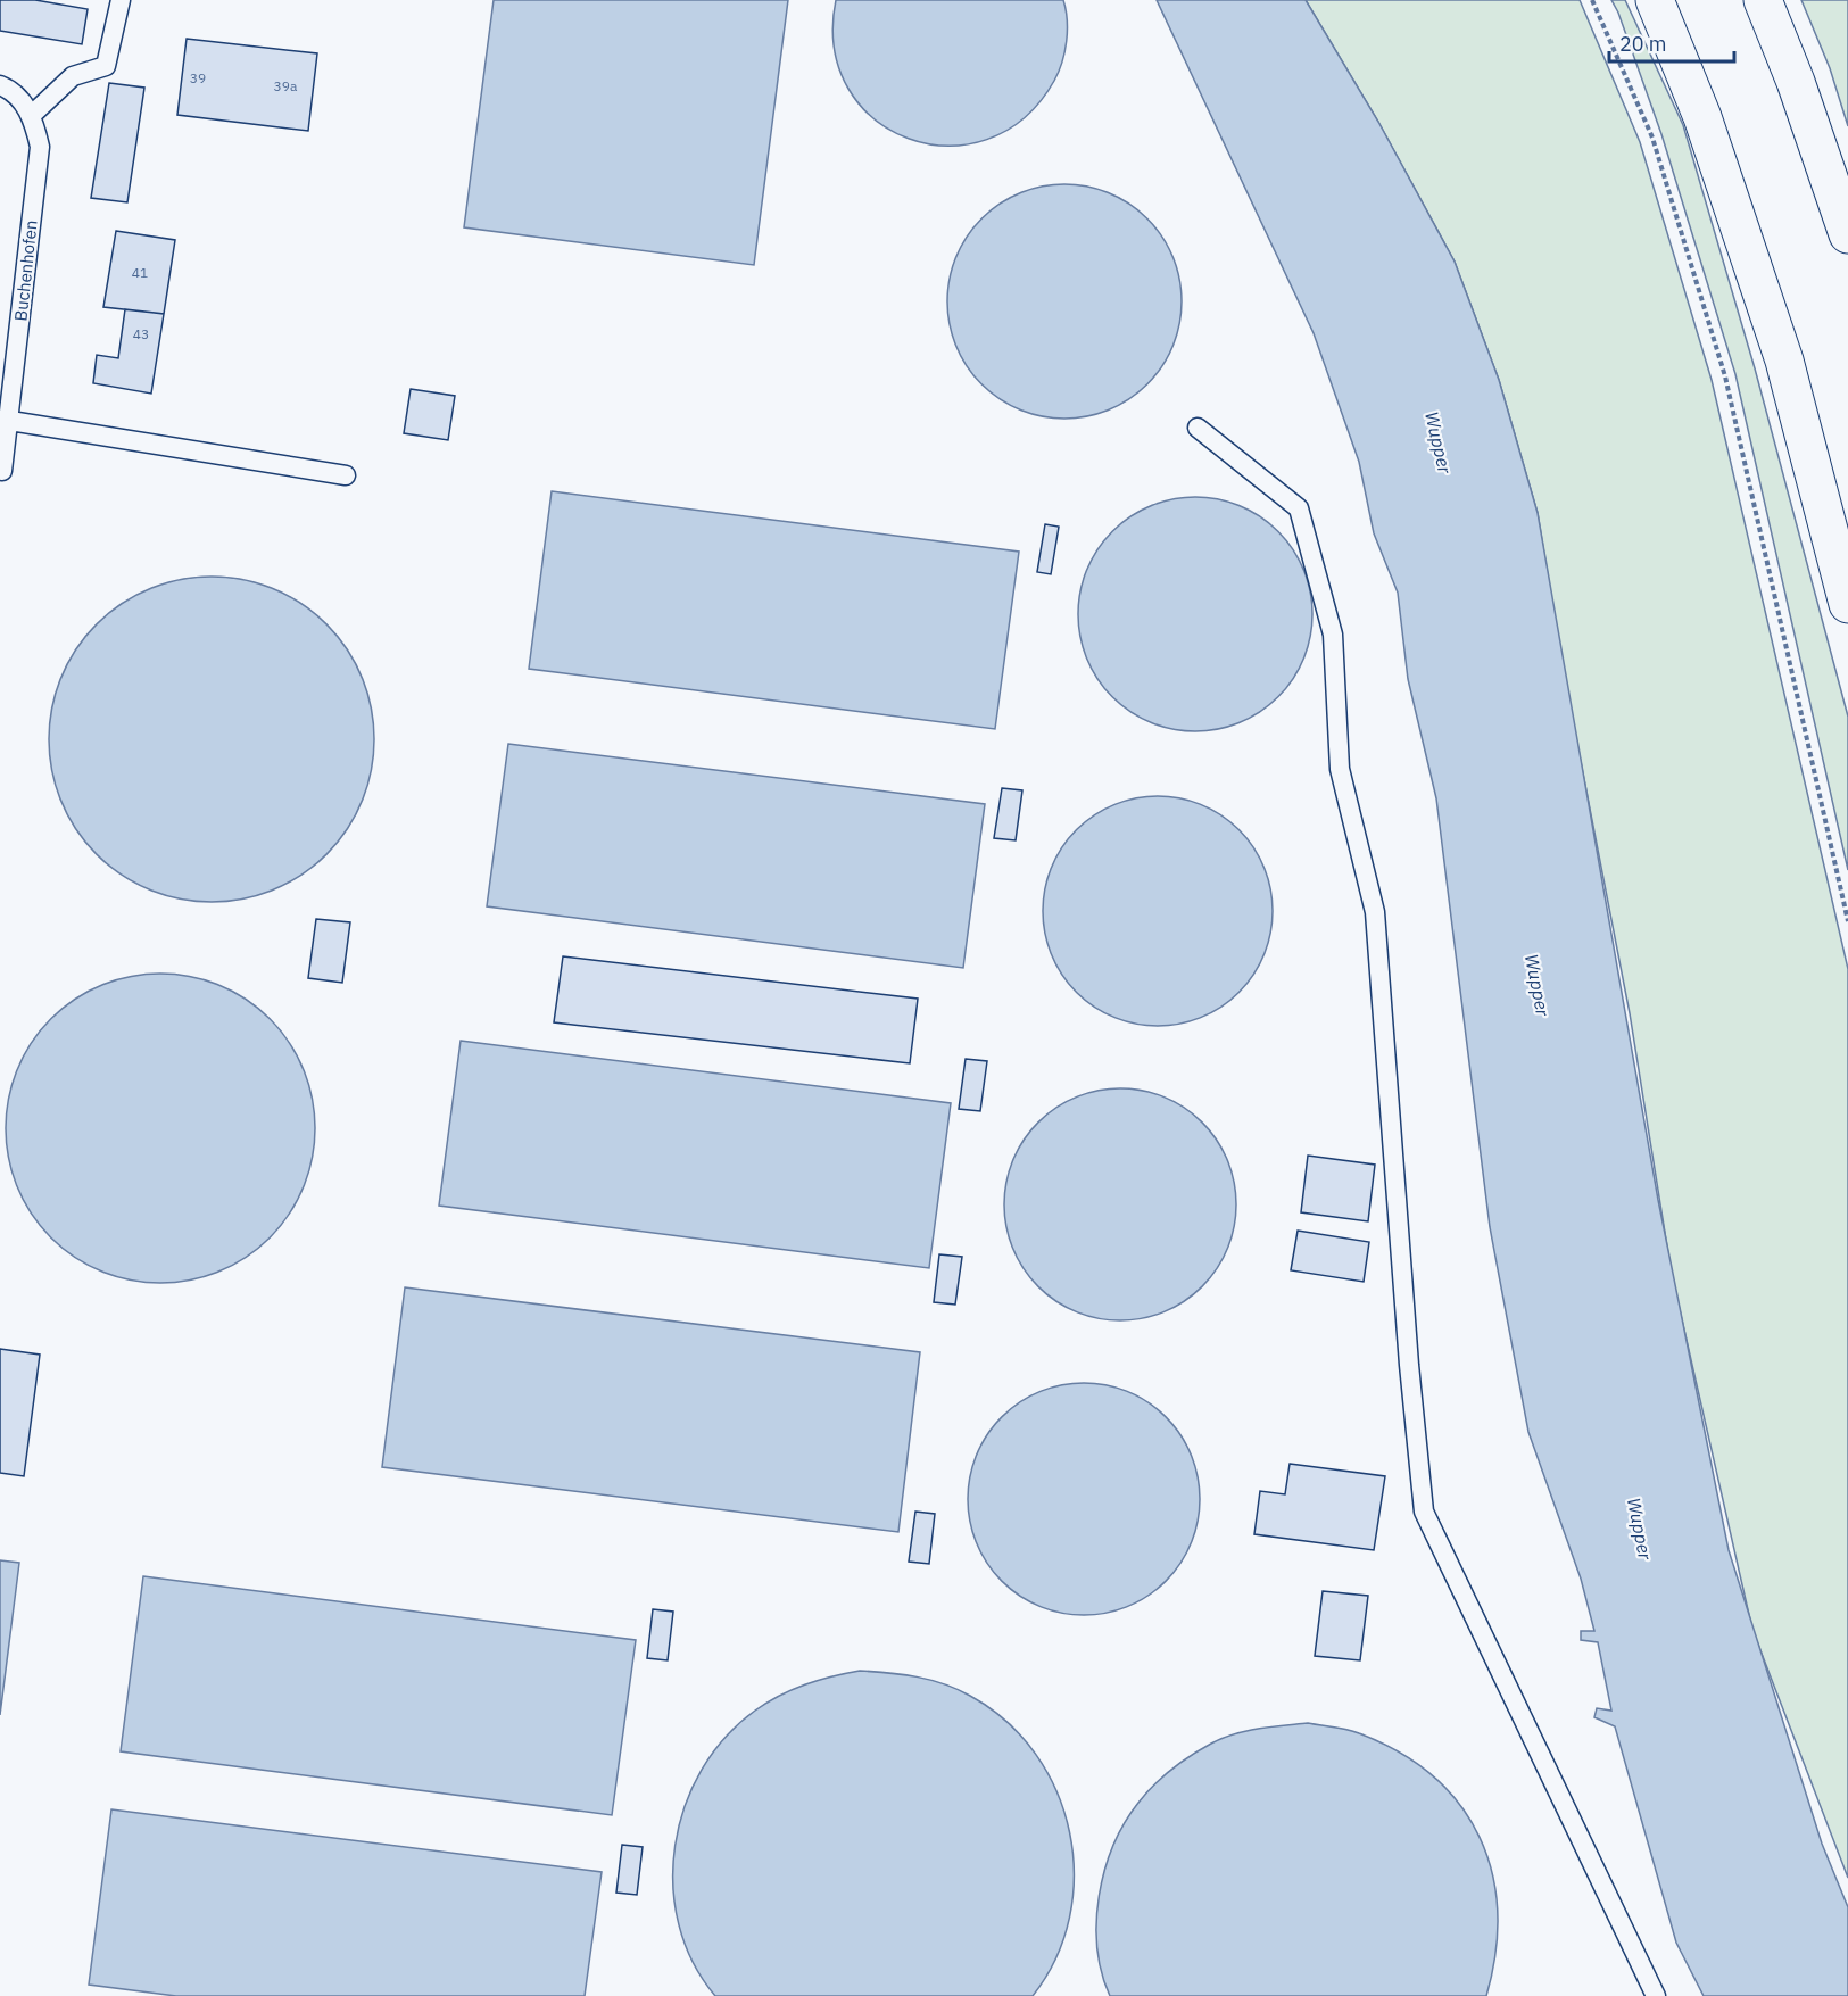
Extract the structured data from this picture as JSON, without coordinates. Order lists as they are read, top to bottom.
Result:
{
  "streets": {
    "lane": ["Buchenhofen"]
  },
  "water": ["Wupper"],
  "house_numbers": [
    "39",
    "39a",
    "41",
    "43"
  ],
  "scale_bar": "20 m"
}
